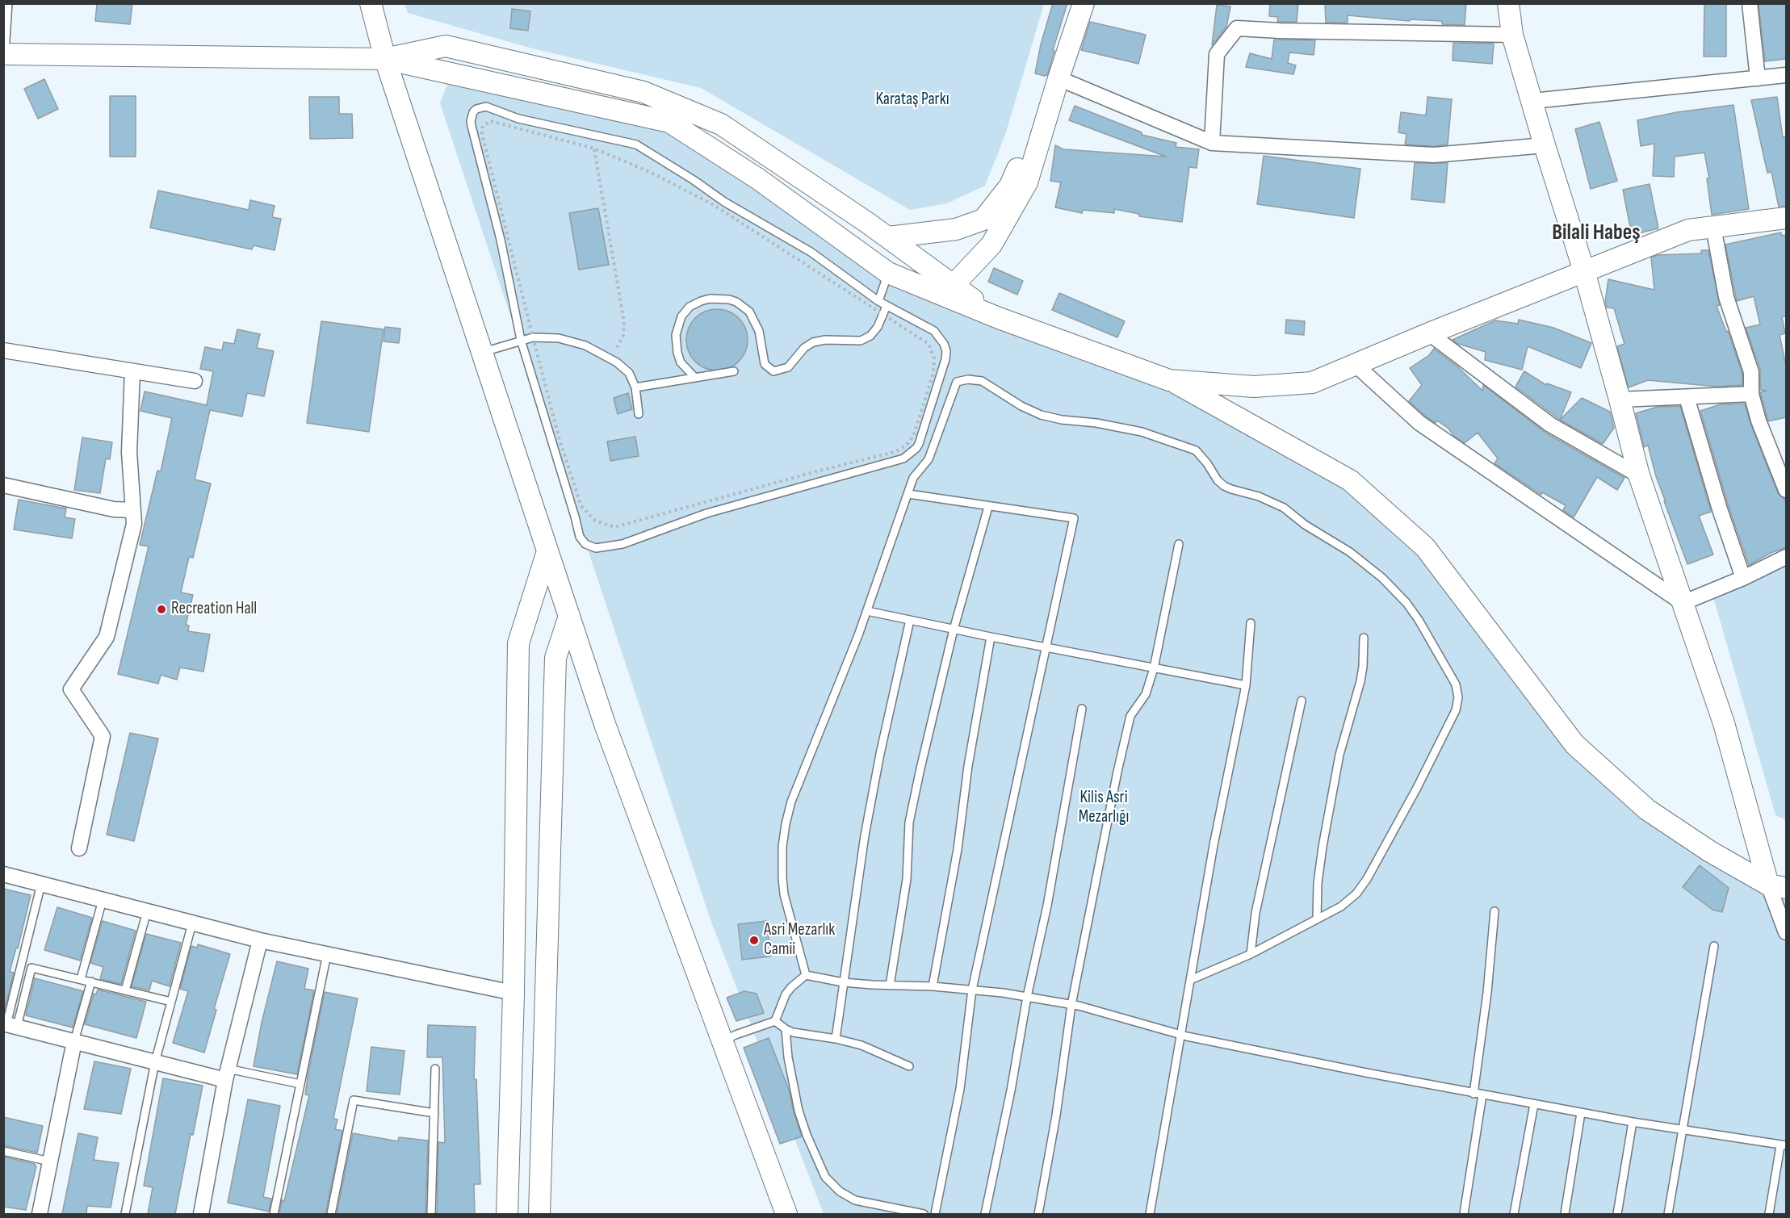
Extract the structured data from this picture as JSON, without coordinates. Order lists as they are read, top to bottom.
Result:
{
  "districts": ["Bilali Habeş"],
  "parks": ["Karataş Parkı", "Kilis Asri Mezarlığı"],
  "places": ["Recreation Hall", "Asri Mezarlık Camii"]
}
